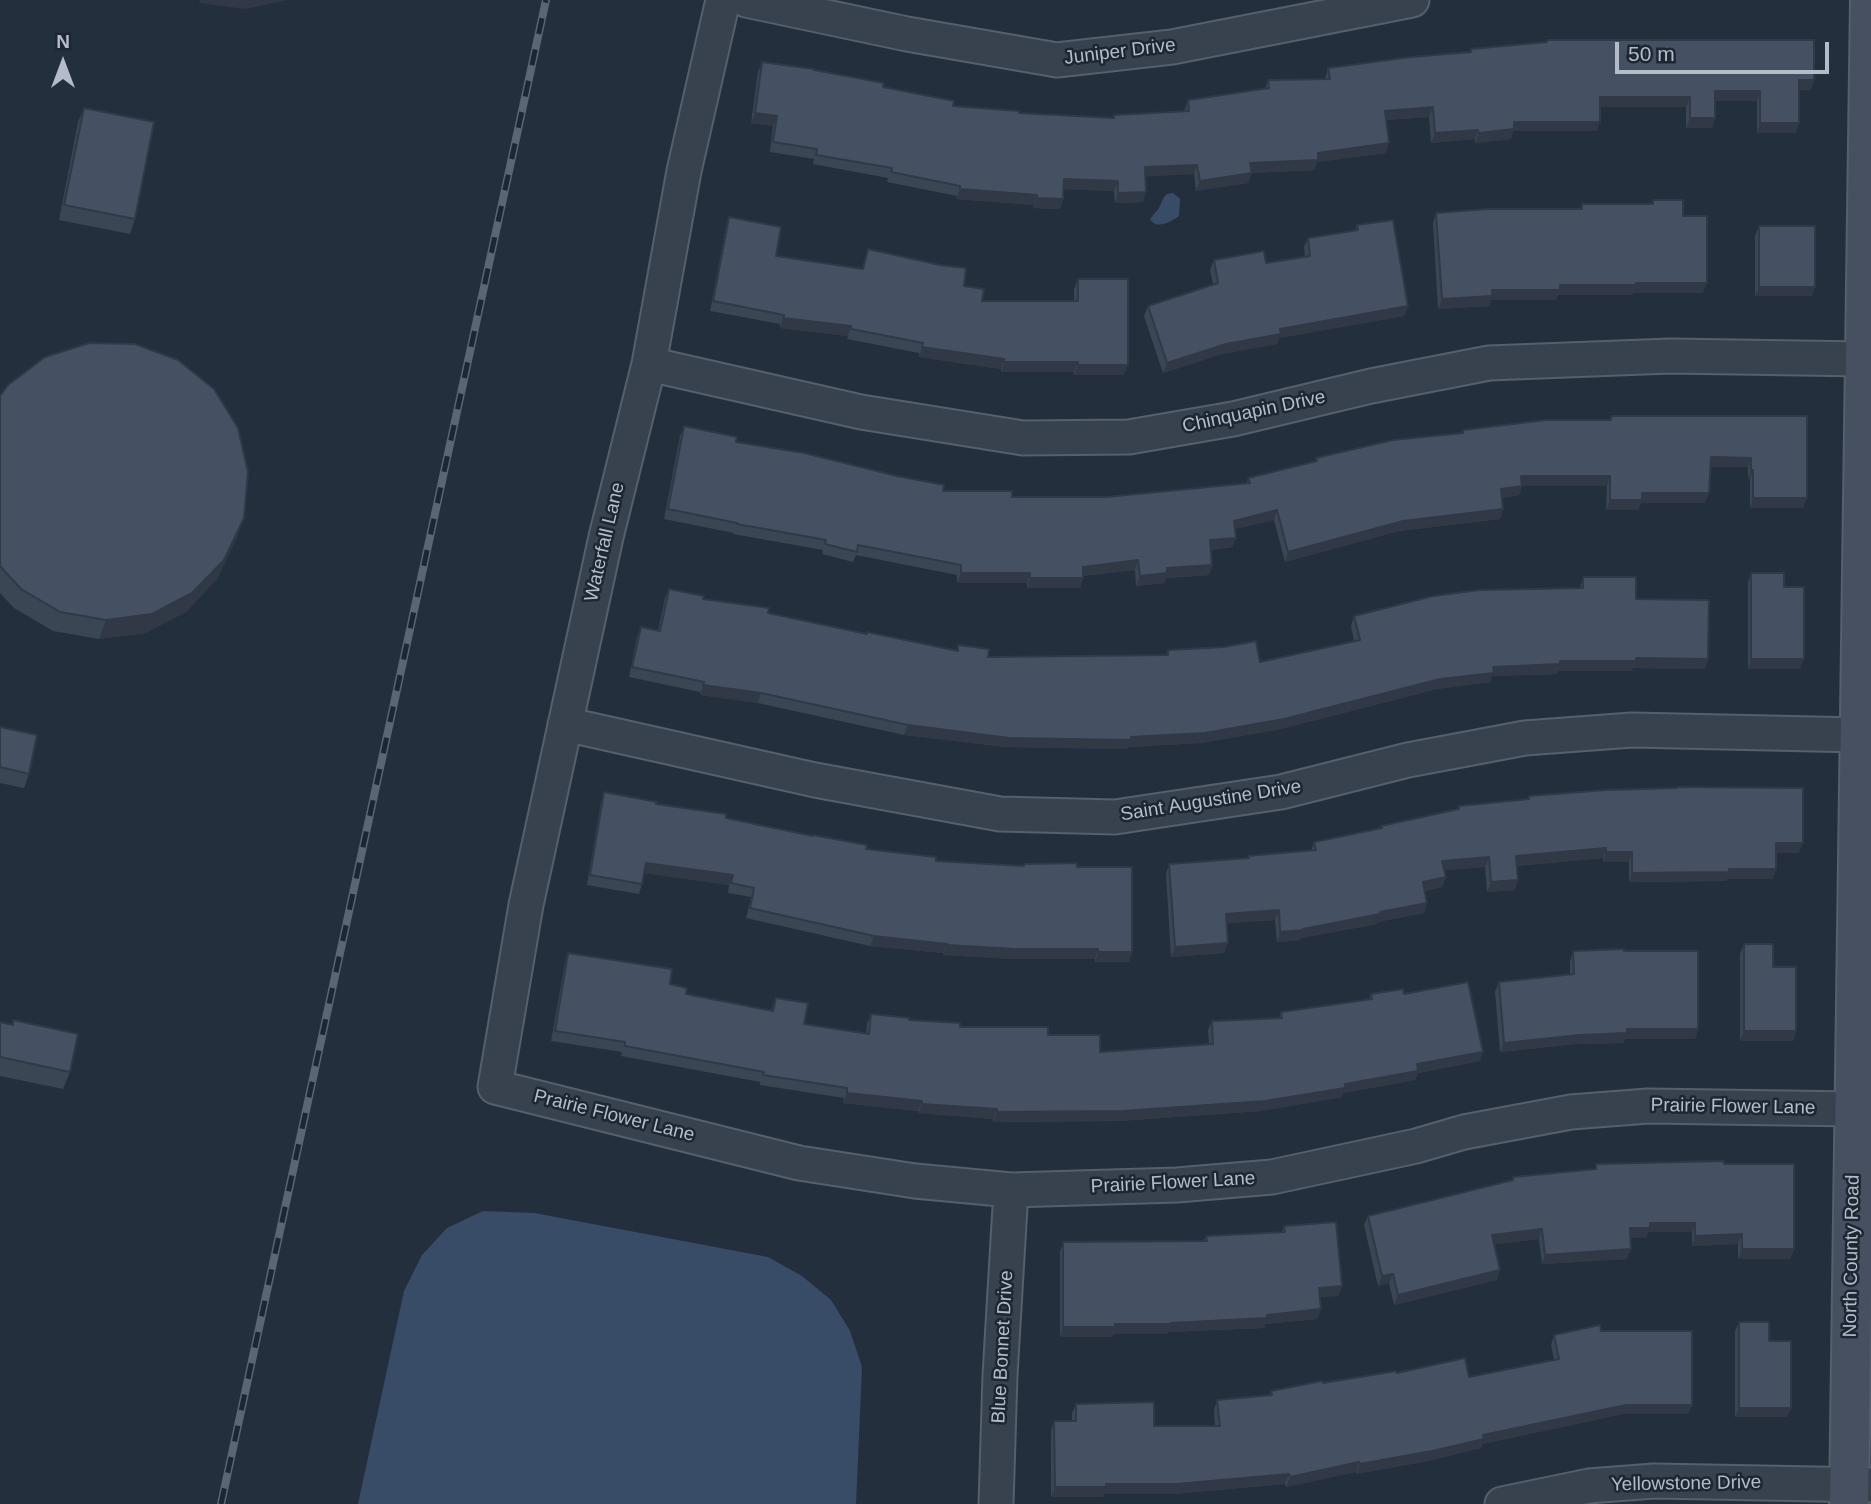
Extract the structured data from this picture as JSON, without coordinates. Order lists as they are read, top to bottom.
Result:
{
  "streets": {
    "street": [
      "Juniper Drive",
      "Chinquapin Drive",
      "Waterfall Lane",
      "Saint Augustine Drive",
      "Prairie Flower Lane",
      "North County Road",
      "Blue Bonnet Drive",
      "Yellowstone Drive"
    ]
  },
  "crossings": [
    ["Chinquapin Drive", "Waterfall Lane"],
    ["Chinquapin Drive", "North County Road"],
    ["Waterfall Lane", "Saint Augustine Drive"],
    ["Waterfall Lane", "Prairie Flower Lane"],
    ["Saint Augustine Drive", "North County Road"],
    ["Prairie Flower Lane", "North County Road"],
    ["Prairie Flower Lane", "Blue Bonnet Drive"],
    ["North County Road", "Yellowstone Drive"]
  ],
  "scale_bar": "50 m",
  "north": "top"
}
